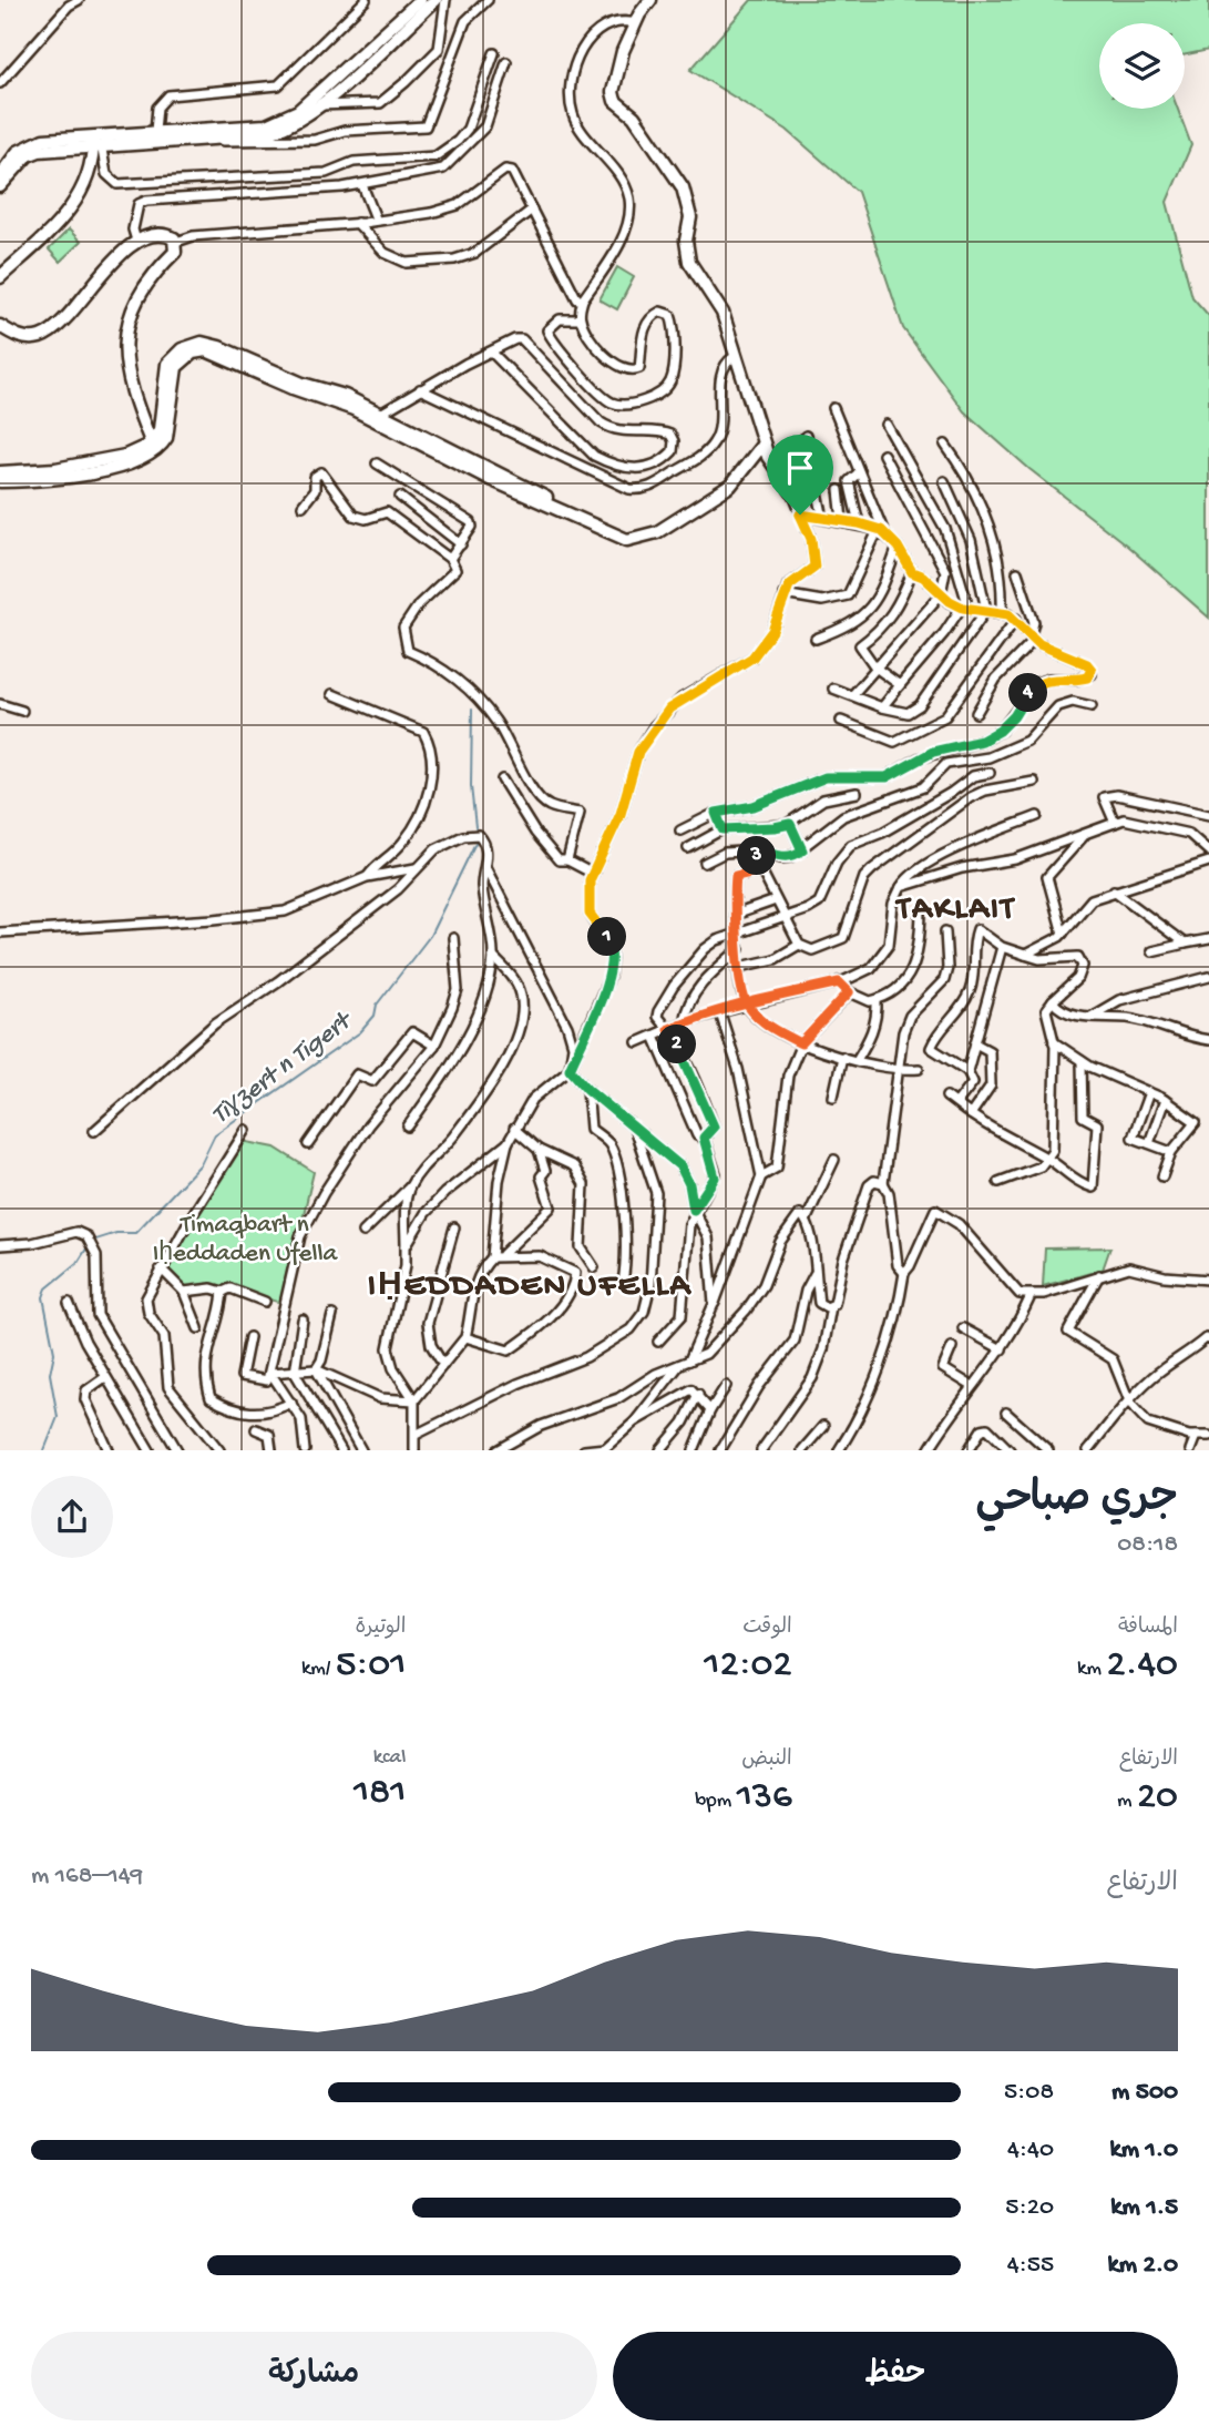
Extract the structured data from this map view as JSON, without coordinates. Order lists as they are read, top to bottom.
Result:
{
  "districts": ["TAKLAIT", "IḤEDDADEN UFELLA"],
  "water": ["Tiɣzert n Tigert"],
  "parks": ["Timaqbart n Iḥeddaden Ufella"],
  "page": {
    "pins": [
      "4",
      "3",
      "1",
      "2"
    ],
    "heading": ["جري صباحي", "08:18"],
    "stats": [
      ["المسافة", "2.40 km"],
      ["الوقت", "12:02"],
      ["الوتيرة", "5:01 /km"],
      ["الارتفاع", "20 m"],
      ["النبض", "136 bpm"],
      ["kcal", "181"]
    ],
    "chart": ["الارتفاع", "149–168 m"],
    "list": [
      {
        "name": "500 m",
        "note": "5:08"
      },
      {
        "name": "1.0 km",
        "note": "4:40"
      },
      {
        "name": "1.5 km",
        "note": "5:20"
      },
      {
        "name": "2.0 km",
        "note": "4:55"
      }
    ],
    "buttons": ["حفظ", "مشاركة"]
  }
}
